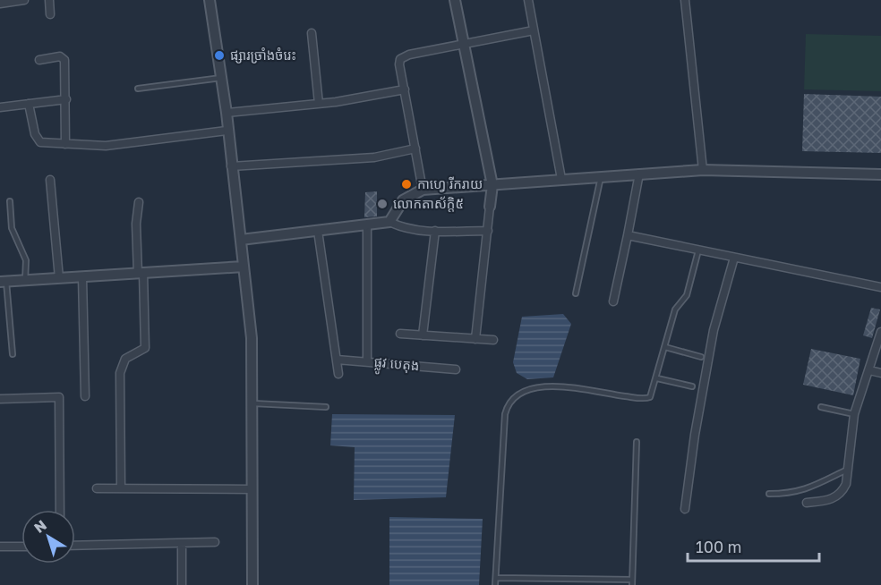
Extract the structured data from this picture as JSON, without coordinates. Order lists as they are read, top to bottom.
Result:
{
  "streets": {
    "street": ["ផ្លូវ បេតុង"]
  },
  "places": ["ផ្សារច្រាំងចំរេះ", "កាហ្វេ រីករាយ", "លោកតាស័ក្តិ៥"],
  "scale_bar": "100 m",
  "north": "top left"
}
